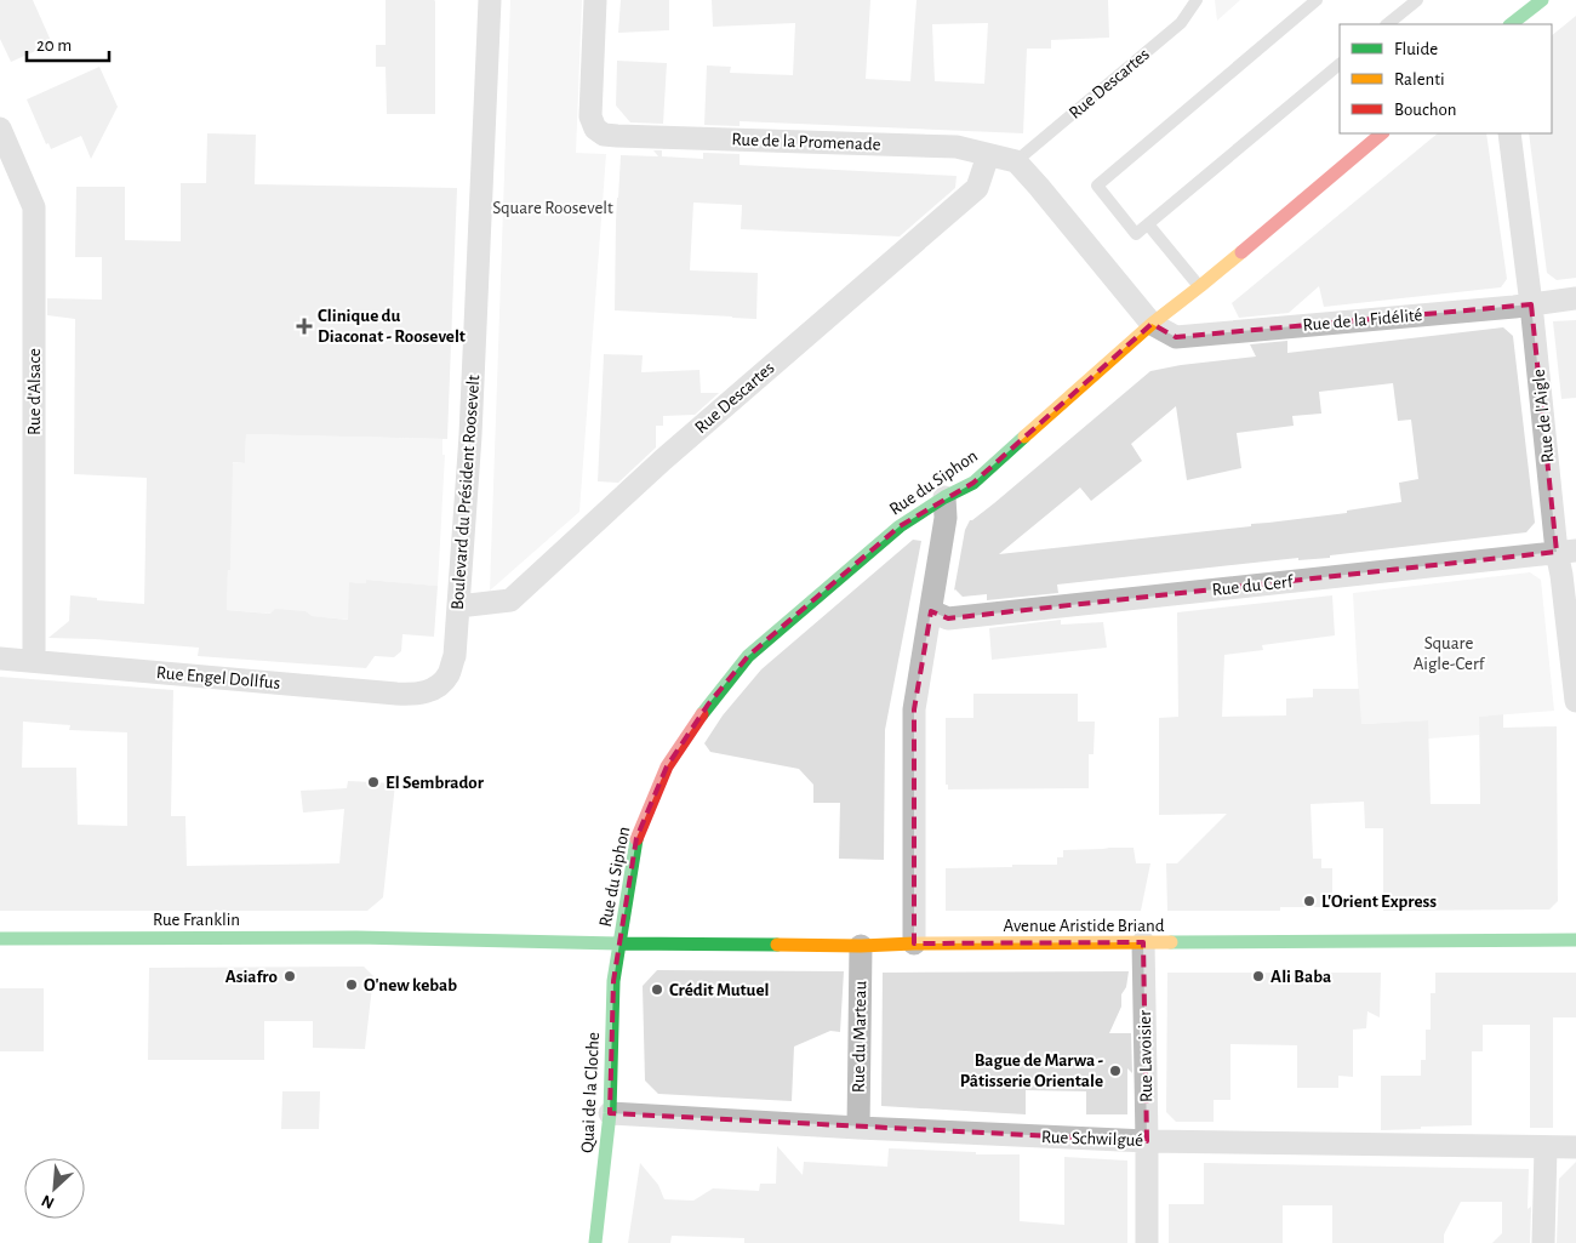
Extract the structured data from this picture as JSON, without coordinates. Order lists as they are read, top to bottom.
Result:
{
  "streets": {
    "street": [
      "Rue Descartes",
      "Rue de la Promenade",
      "Rue de la Fidélité",
      "Rue d'Alsace",
      "Rue de l'Aigle",
      "Rue du Siphon",
      "Boulevard du Président Roosevelt",
      "Rue du Cerf",
      "Rue Engel Dollfus",
      "Rue Franklin",
      "Avenue Aristide Briand",
      "Rue du Marteau",
      "Rue Lavoisier",
      "Quai de la Cloche",
      "Rue Schwilgué"
    ]
  },
  "crossings": [
    ["Rue Descartes", "Rue de la Promenade"],
    ["Rue Descartes", "Boulevard du Président Roosevelt"],
    ["Rue de la Fidélité", "Rue de l'Aigle"],
    ["Rue de la Fidélité", "Rue du Siphon"],
    ["Rue d'Alsace", "Rue Engel Dollfus"],
    ["Rue de l'Aigle", "Rue du Cerf"],
    ["Rue du Siphon", "Avenue Aristide Briand"],
    ["Rue du Siphon", "Quai de la Cloche"],
    ["Boulevard du Président Roosevelt", "Rue Engel Dollfus"],
    ["Rue Franklin", "Avenue Aristide Briand"],
    ["Avenue Aristide Briand", "Rue du Marteau"],
    ["Avenue Aristide Briand", "Rue Lavoisier"],
    ["Avenue Aristide Briand", "Quai de la Cloche"],
    ["Rue du Marteau", "Rue Schwilgué"],
    ["Rue Lavoisier", "Rue Schwilgué"],
    ["Quai de la Cloche", "Rue Schwilgué"]
  ],
  "parks": ["Square Roosevelt", "Square Aigle-Cerf"],
  "places": {
    "health": ["Clinique du Diaconat - Roosevelt"],
    "other": [
      "El Sembrador",
      "L'Orient Express",
      "Asiafro",
      "Ali Baba",
      "O'new kebab",
      "Crédit Mutuel",
      "Bague de Marwa - Pâtisserie Orientale"
    ]
  },
  "legend": ["Fluide", "Ralenti", "Bouchon"],
  "scale_bar": "20 m",
  "north": "bottom left"
}
